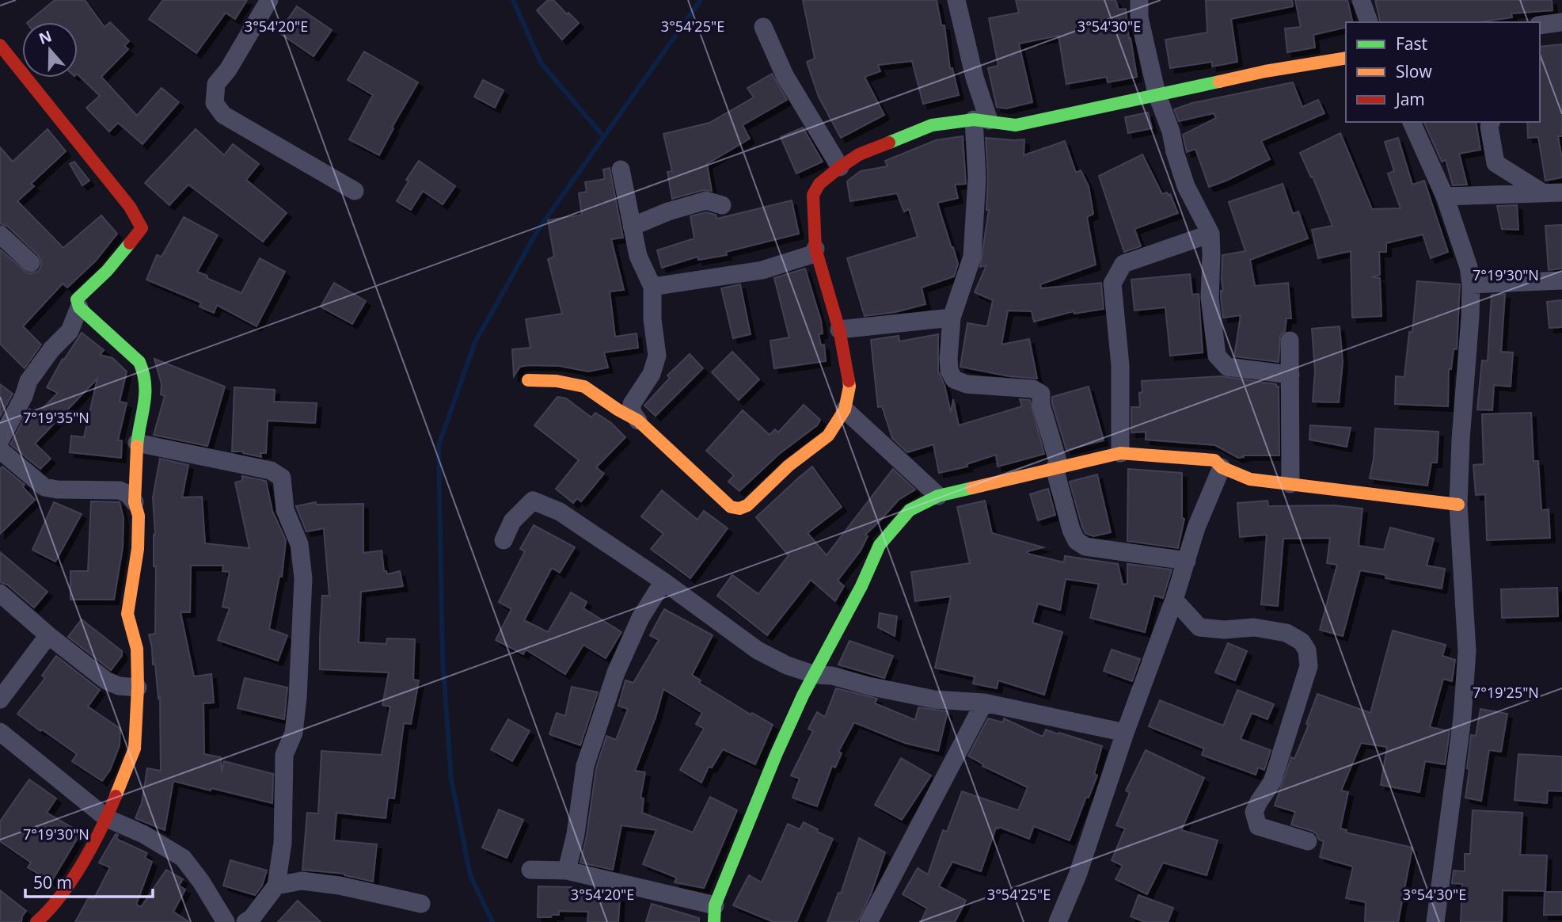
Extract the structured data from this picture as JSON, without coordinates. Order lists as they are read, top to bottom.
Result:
{
  "legend": ["Fast", "Slow", "Jam"],
  "scale_bar": "50 m",
  "north": "top",
  "coordinates": [
    "3°54'20\"E",
    "3°54'25\"E",
    "3°54'30\"E",
    "7°19'30\"N",
    "7°19'35\"N",
    "7°19'25\"N"
  ]
}
